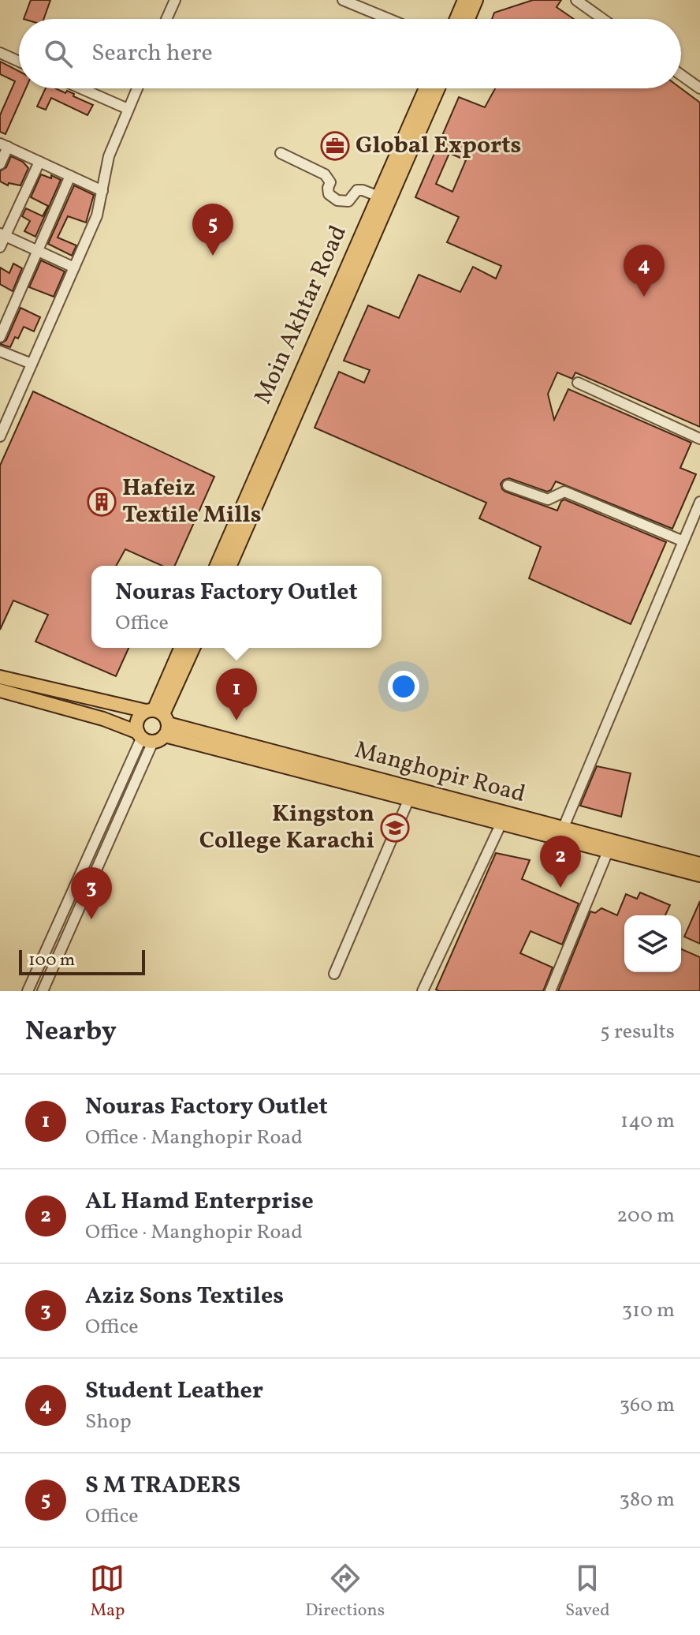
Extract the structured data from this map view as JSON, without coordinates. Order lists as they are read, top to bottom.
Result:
{
  "streets": {
    "main road": ["Moin Akhtar Road", "Manghopir Road"]
  },
  "places": {
    "office": ["Global Exports"],
    "building": ["Hafeiz Textile Mills"],
    "school or university": ["Kingston College Karachi"]
  },
  "scale_bar": "100 m",
  "page": {
    "search": "Search here",
    "pins": [
      "5",
      "4",
      "1",
      "2",
      "3"
    ],
    "popup": ["Nouras Factory Outlet", "Office"],
    "scale": "100 m",
    "heading": ["Nearby", "5 results"],
    "list": [
      {
        "mark": "1",
        "name": "Nouras Factory Outlet",
        "note": "Office · Manghopir Road",
        "value": "140 m"
      },
      {
        "mark": "2",
        "name": "AL Hamd Enterprise",
        "note": "Office · Manghopir Road",
        "value": "200 m"
      },
      {
        "mark": "3",
        "name": "Aziz Sons Textiles",
        "note": "Office",
        "value": "310 m"
      },
      {
        "mark": "4",
        "name": "Student Leather",
        "note": "Shop",
        "value": "360 m"
      },
      {
        "mark": "5",
        "name": "S M TRADERS",
        "note": "Office",
        "value": "380 m"
      }
    ],
    "nav": ["Map", "Directions", "Saved"]
  }
}
